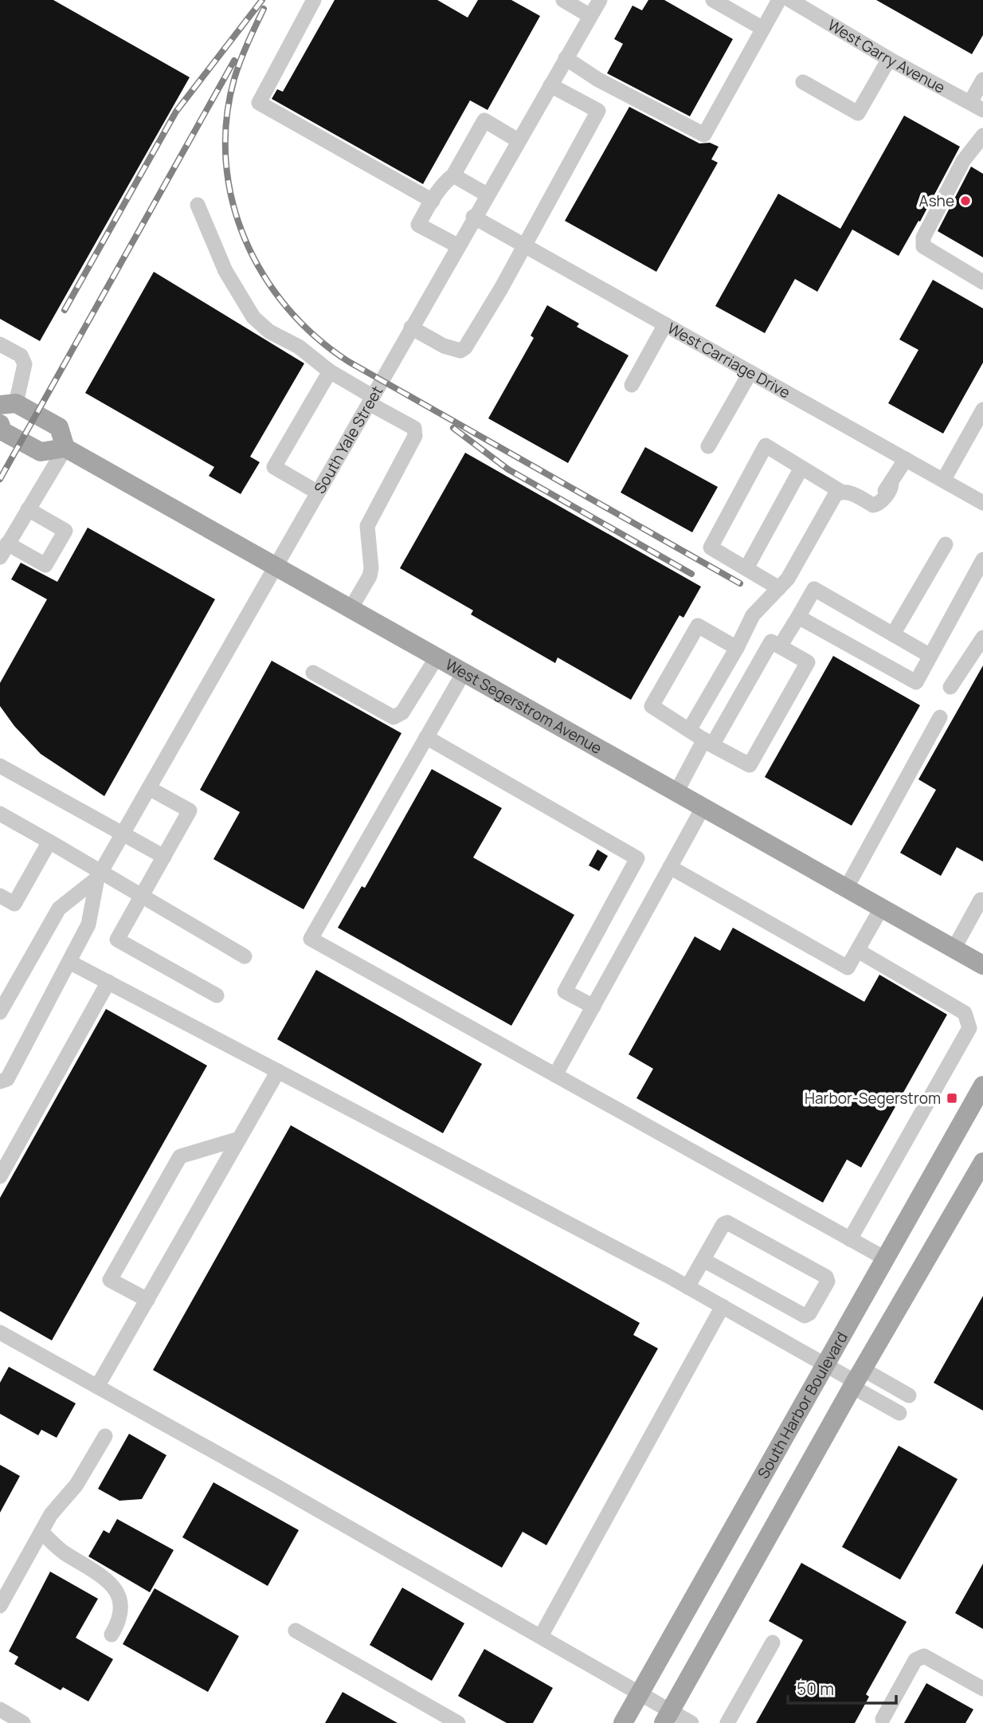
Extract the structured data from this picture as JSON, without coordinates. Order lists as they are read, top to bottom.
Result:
{
  "streets": {
    "main road": ["West Segerstrom Avenue", "South Harbor Boulevard"],
    "street": ["West Garry Avenue", "West Carriage Drive", "South Yale Street"]
  },
  "crossings": [
    ["West Carriage Drive", "South Yale Street"],
    ["South Yale Street", "West Segerstrom Avenue"]
  ],
  "places": {
    "other": ["Ashe"],
    "transit": ["Harbor-Segerstrom"]
  },
  "scale_bar": "50 m"
}
